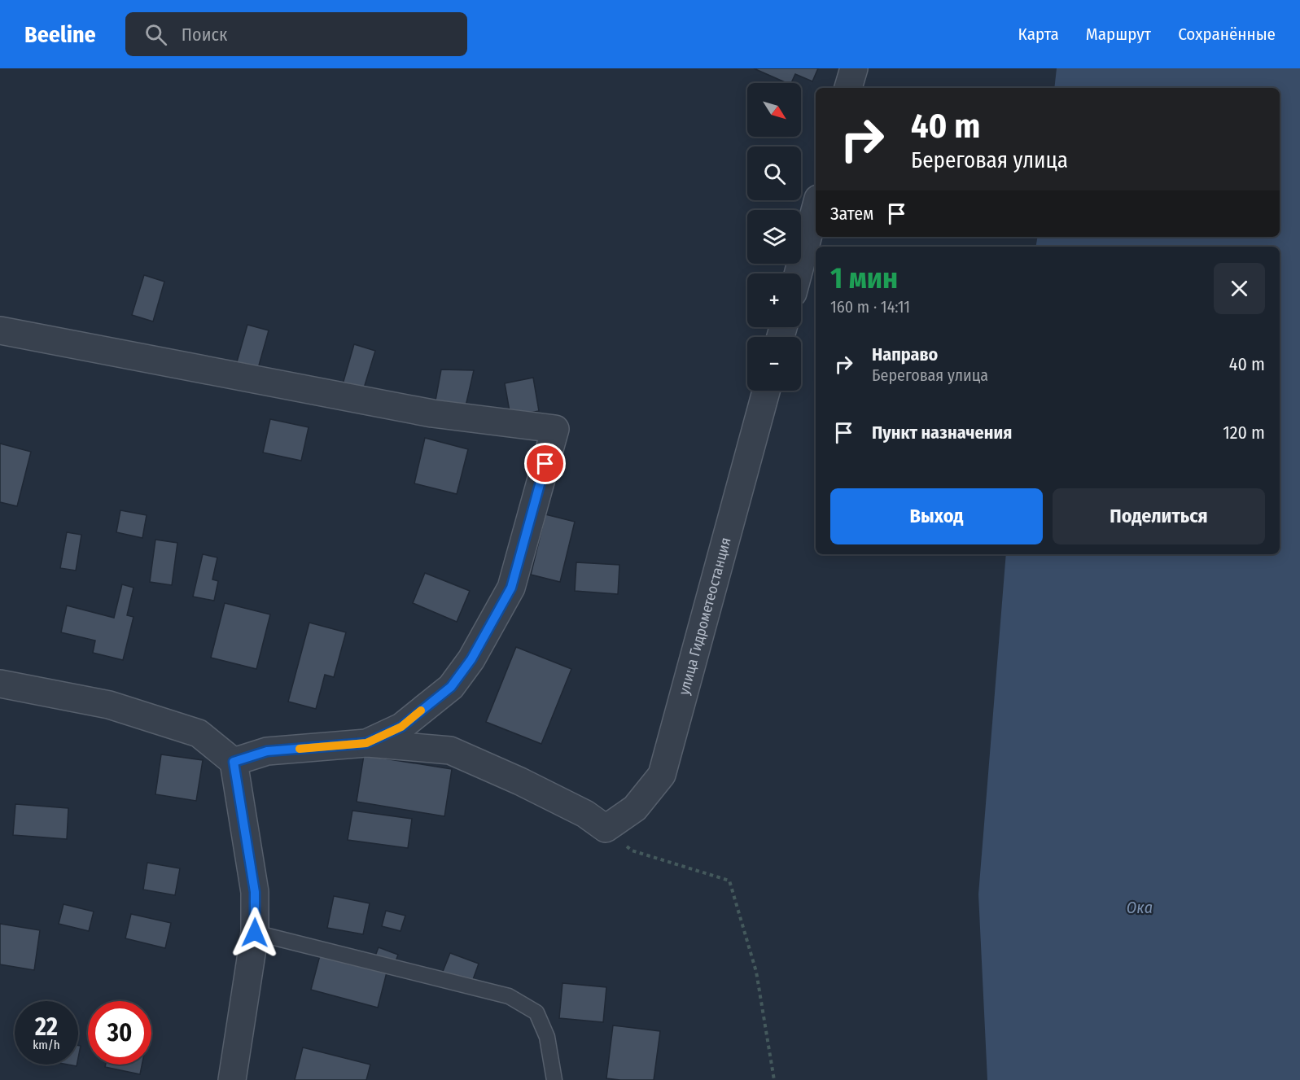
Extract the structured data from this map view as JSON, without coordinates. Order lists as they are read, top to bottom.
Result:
{
  "streets": {
    "street": ["улица Гидрометеостанция"]
  },
  "water": ["Ока"],
  "north": "bottom right",
  "page": {
    "header": "Beeline",
    "search": "Поиск",
    "nav": ["Карта", "Маршрут", "Сохранённые"],
    "map_buttons": ["+", "−"],
    "turn": ["40 m", "Береговая улица"],
    "then": "Затем",
    "heading": ["1 мин", "160 m · 14:11"],
    "list": [
      {
        "name": "Направо",
        "note": "Береговая улица",
        "value": "40 m"
      },
      {
        "name": "Пункт назначения",
        "value": "120 m"
      }
    ],
    "buttons": ["Выход", "Поделиться"],
    "speed": "22 km/h",
    "limit": "30"
  }
}
